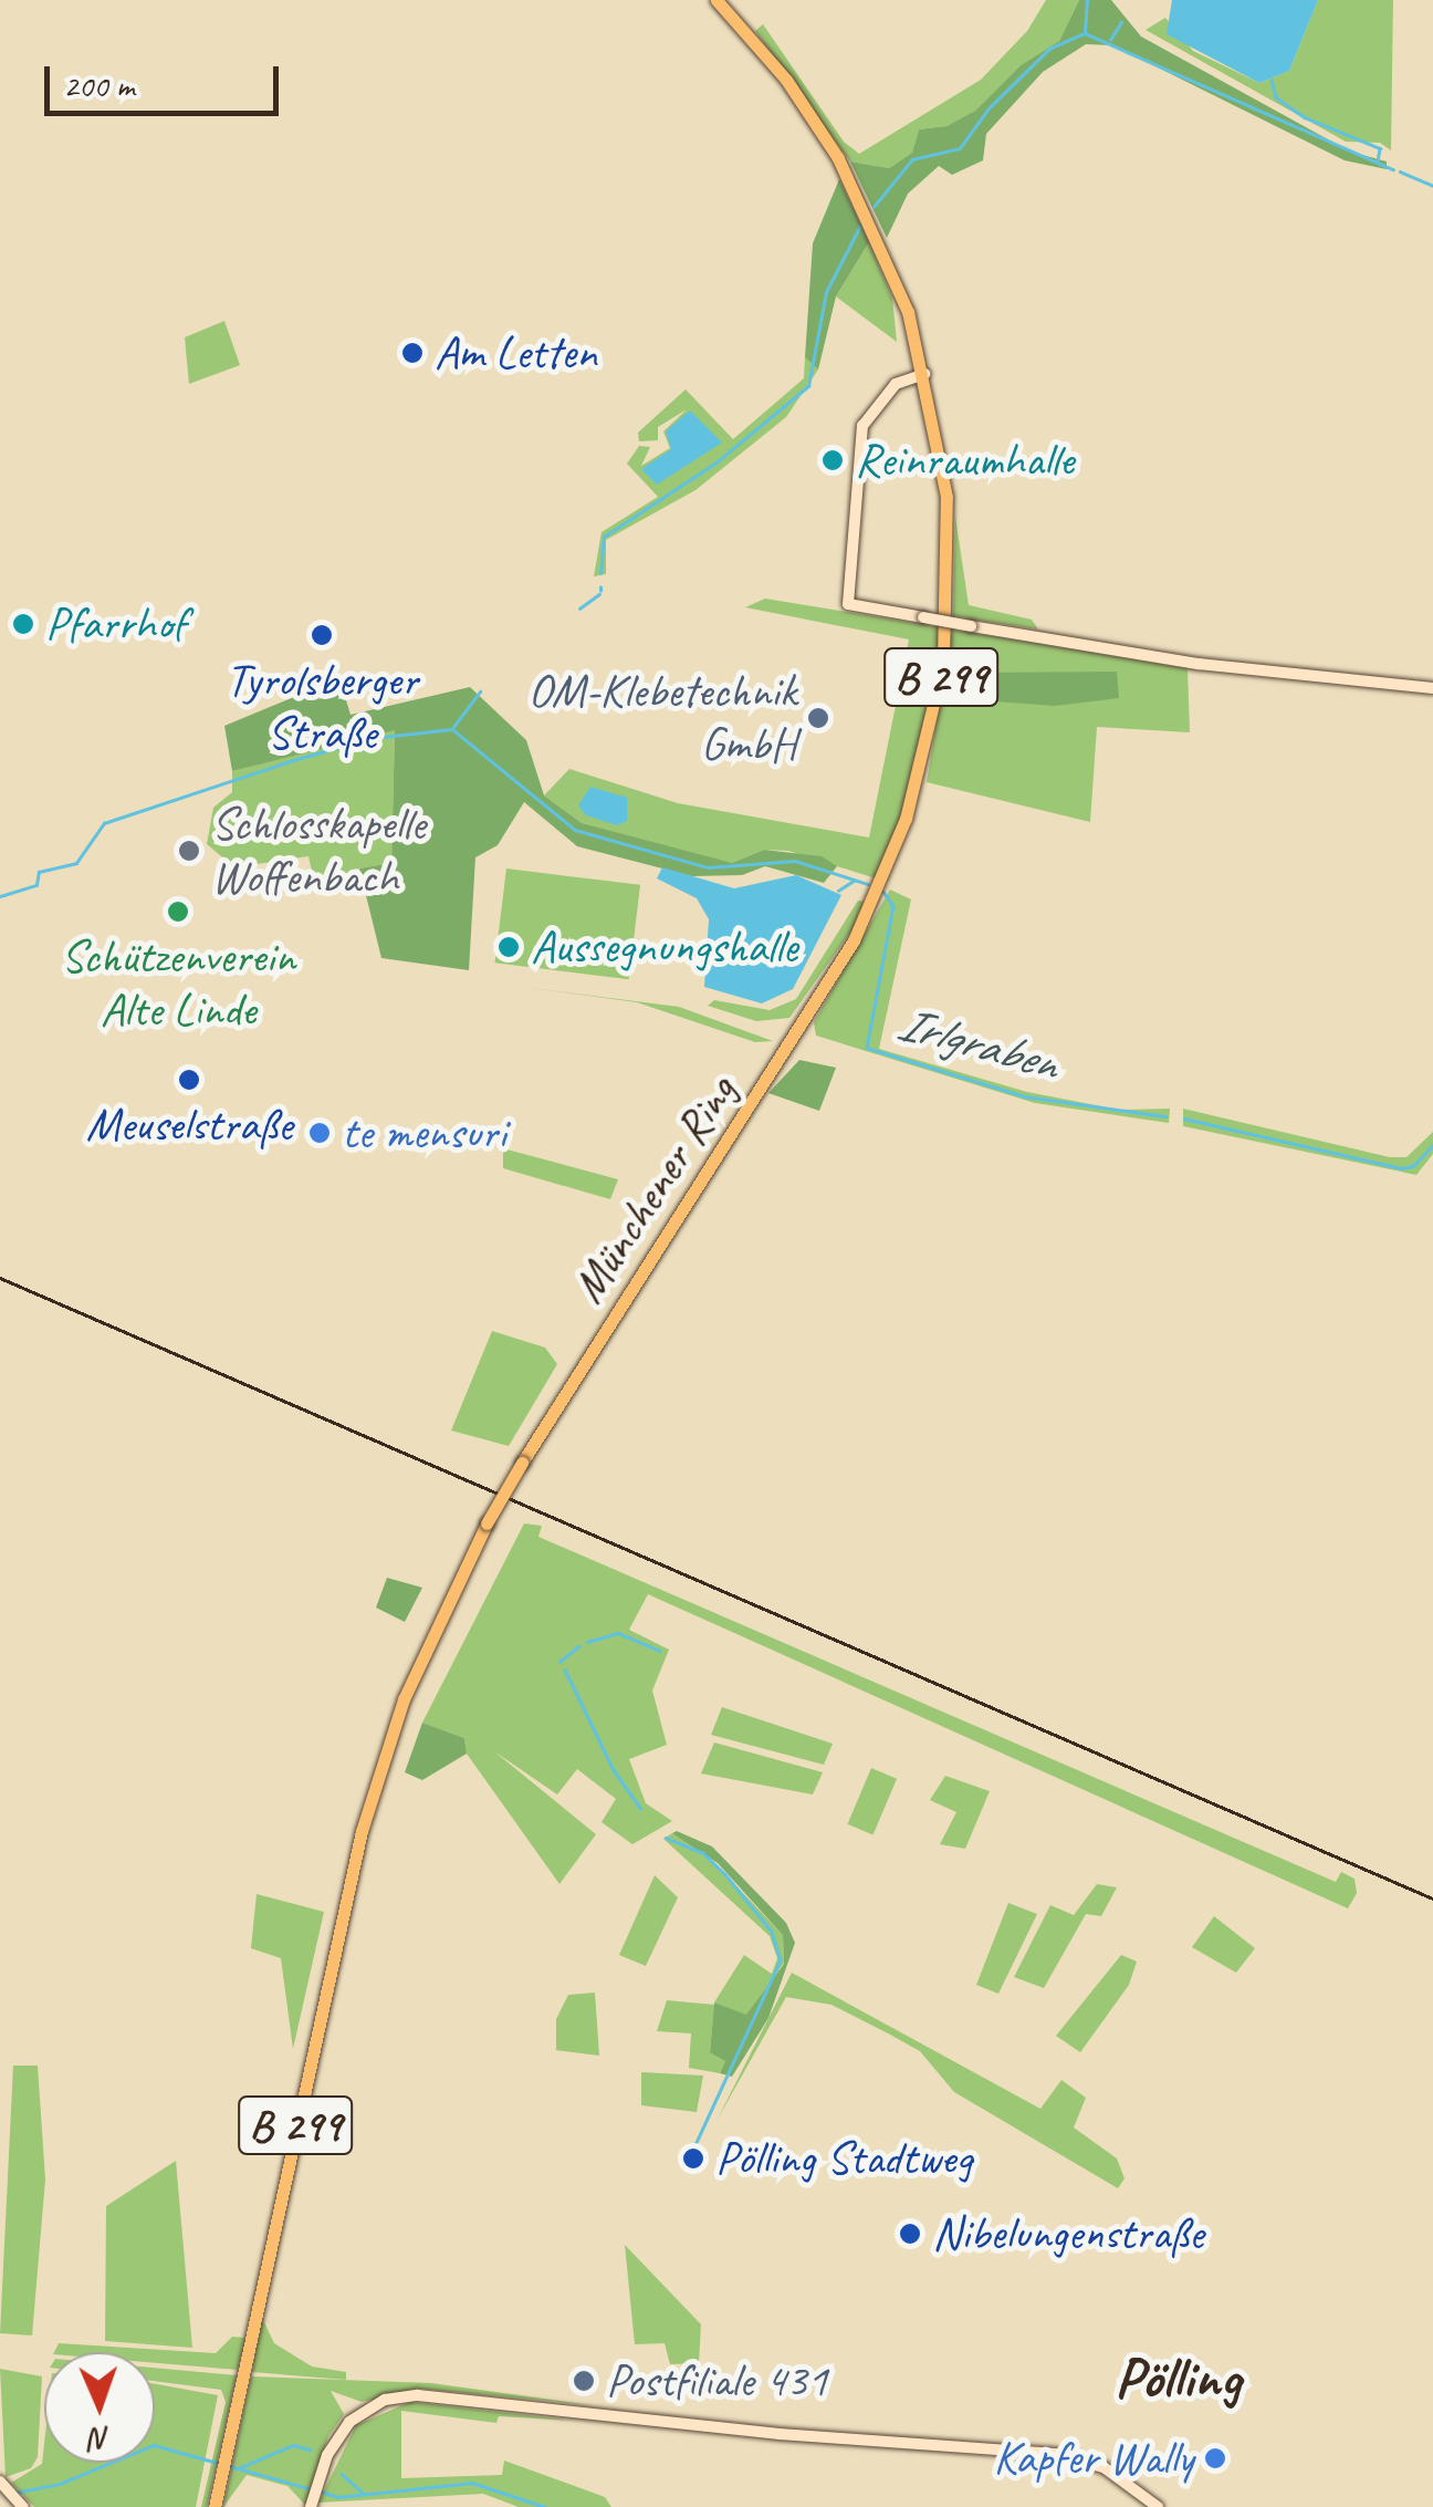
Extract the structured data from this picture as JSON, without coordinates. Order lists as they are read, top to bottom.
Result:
{
  "streets": {
    "main road": ["B 299", "Münchener Ring"]
  },
  "districts": ["Pölling"],
  "water": ["Irlgraben"],
  "places": [
    "Am Letten",
    "Reinraumhalle",
    "Pfarrhof",
    "Tyrolsberger Straße",
    "OM-Klebetechnik GmbH",
    "Schlosskapelle Woffenbach",
    "Schützenverein Alte Linde",
    "Aussegnungshalle",
    "Meuselstraße",
    "te mensuri",
    "Pölling Stadtweg",
    "Nibelungenstraße",
    "Postfiliale 431",
    "Kapfer Wally"
  ],
  "scale_bar": "200 m",
  "north": "bottom"
}
